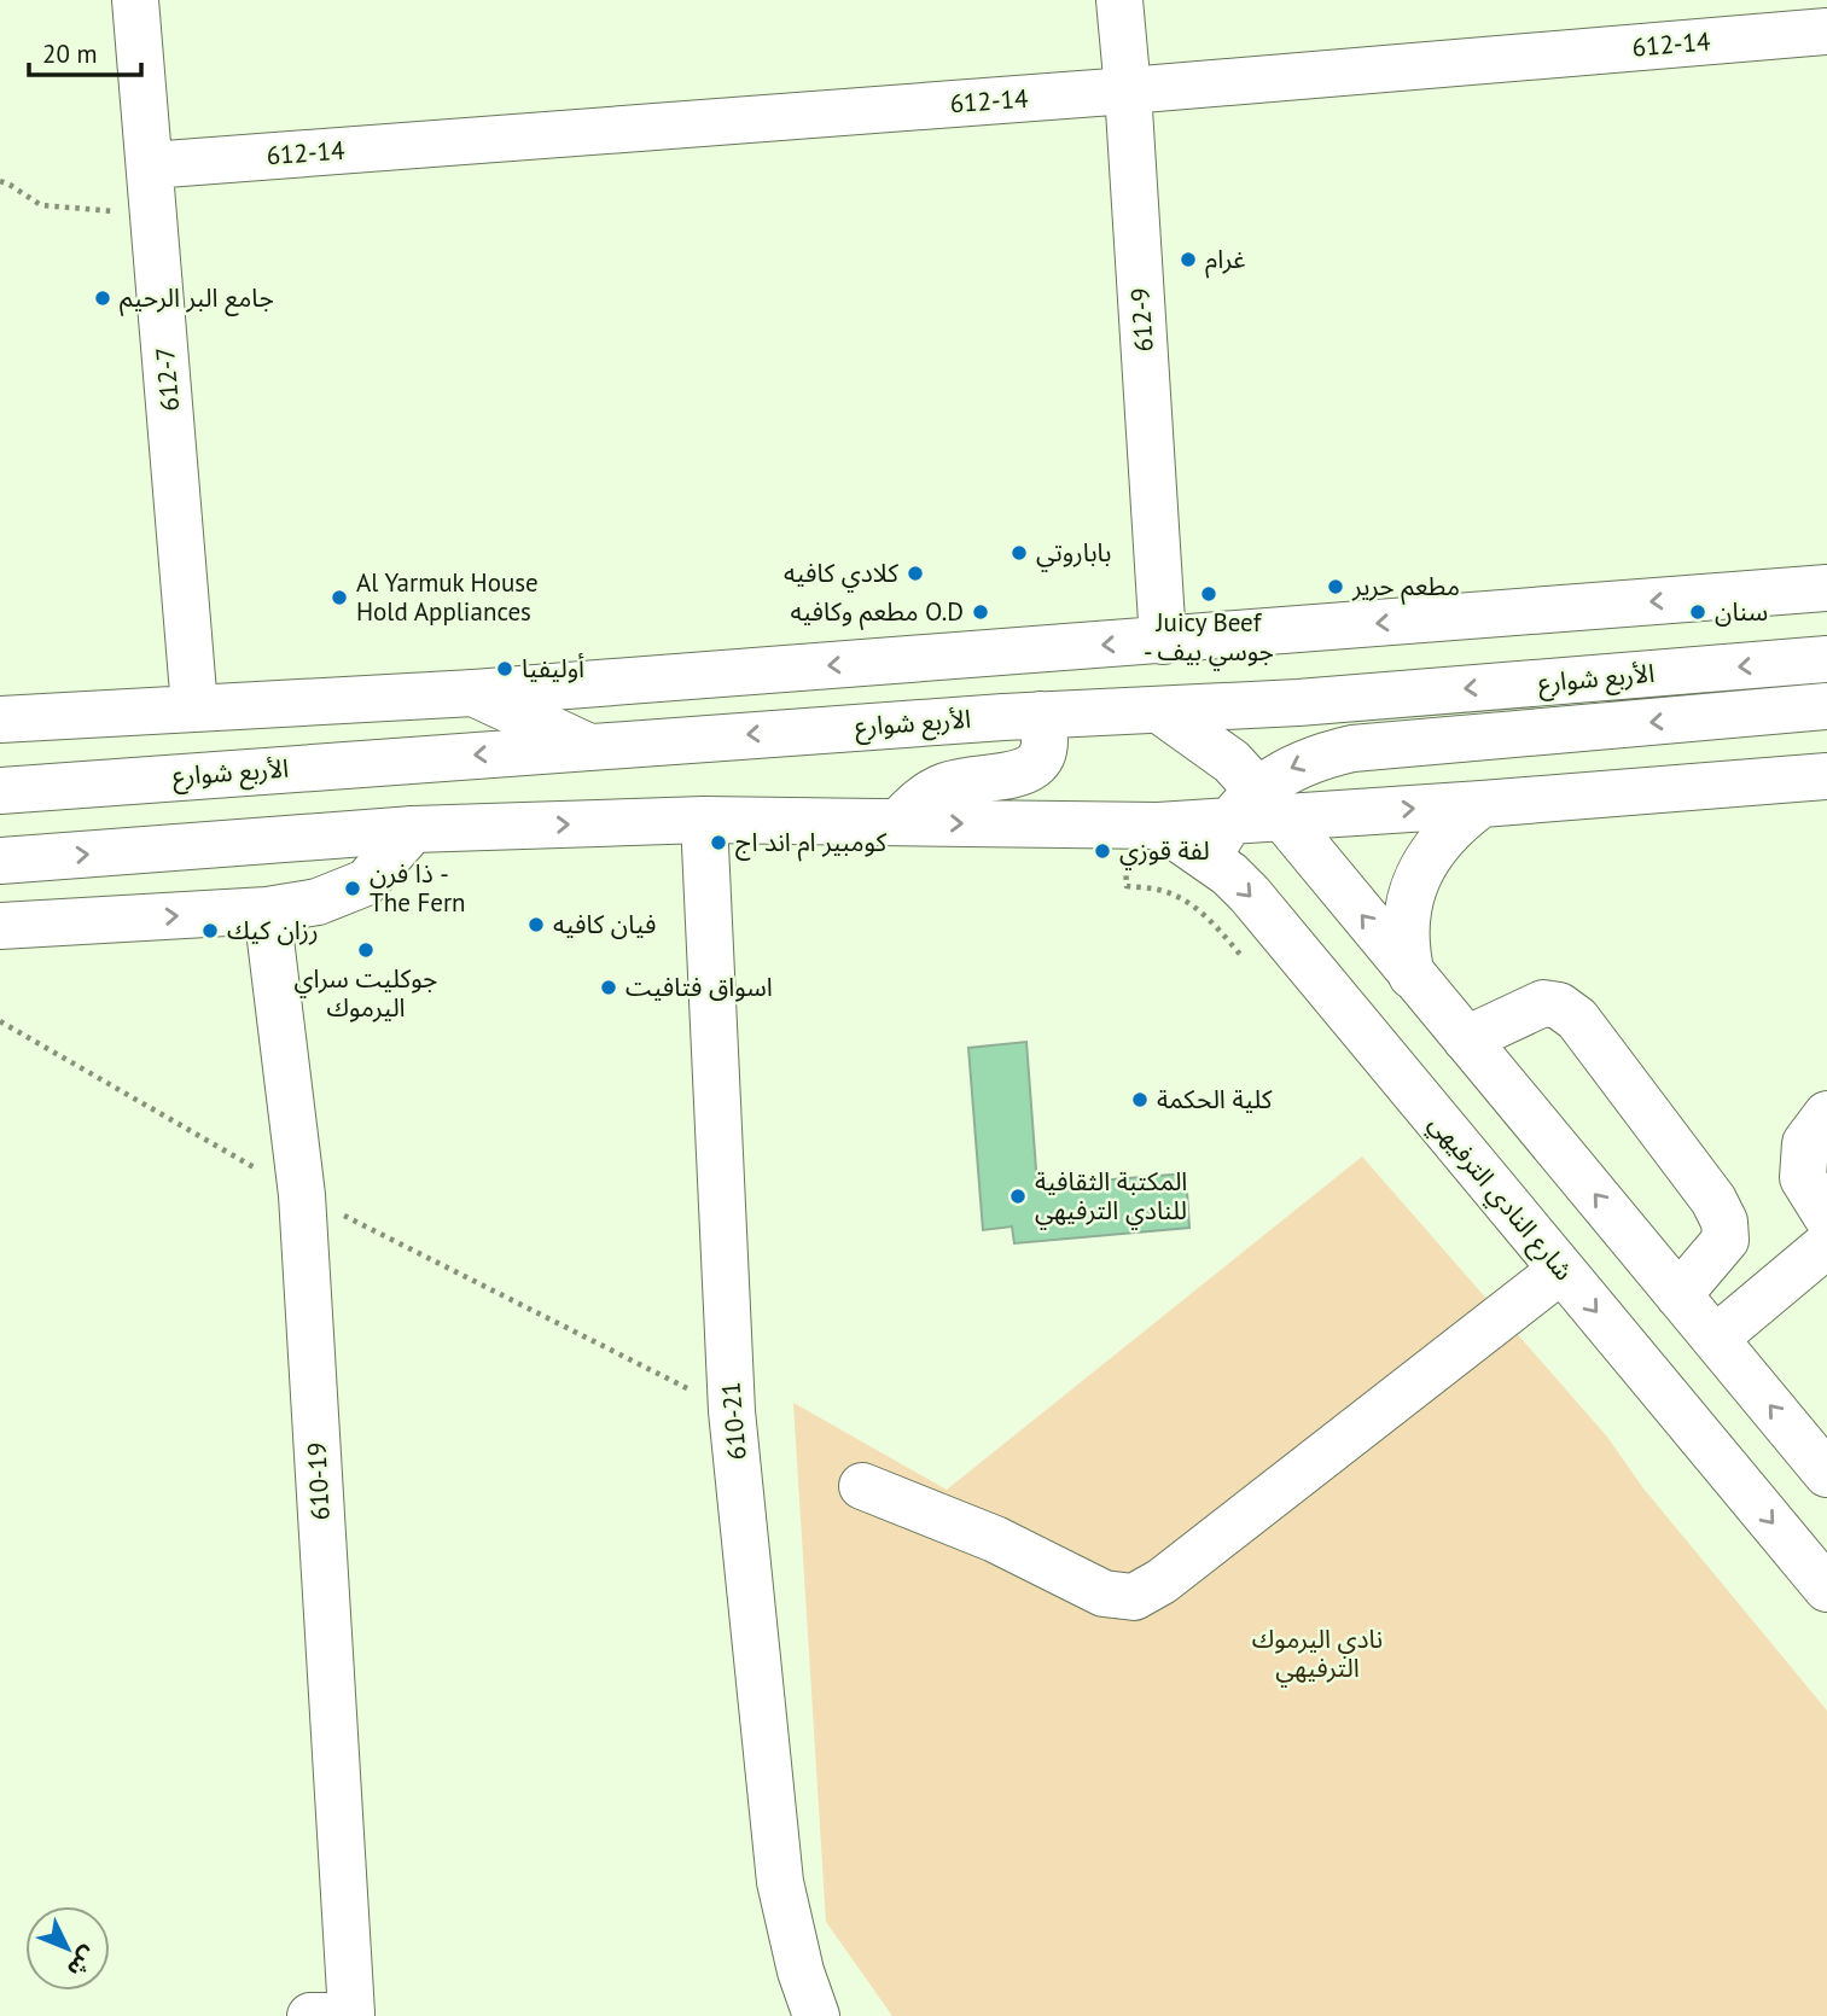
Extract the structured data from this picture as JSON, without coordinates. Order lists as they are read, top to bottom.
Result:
{
  "streets": {
    "street": [
      "612-14",
      "612-9",
      "612-7",
      "الأربع شوارع",
      "شارع النادي الترفيهي",
      "610-21",
      "610-19"
    ]
  },
  "crossings": [
    ["612-14", "612-9"],
    ["612-14", "612-7"],
    ["الأربع شوارع", "شارع النادي الترفيهي"]
  ],
  "parks": ["نادي اليرموك الترفيهي"],
  "places": [
    "غرام",
    "جامع البر الرحيم",
    "باباروتي",
    "كلادي كافيه",
    "مطعم حرير",
    "Juicy Beef - جوسي بيف",
    "Al Yarmuk House Hold Appliances",
    "مطعم وكافيه O.D",
    "سنان",
    "أوليفيا",
    "كومبير ام اند اج",
    "لفة قوزي",
    "ذا فرن - The Fern",
    "فيان كافيه",
    "رزان كيك",
    "جوكليت سراي اليرموك",
    "اسواق فتافيت",
    "كلية الحكمة",
    "المكتبة الثقافية للنادي الترفيهي"
  ],
  "scale_bar": "20 m",
  "north": "bottom right"
}
